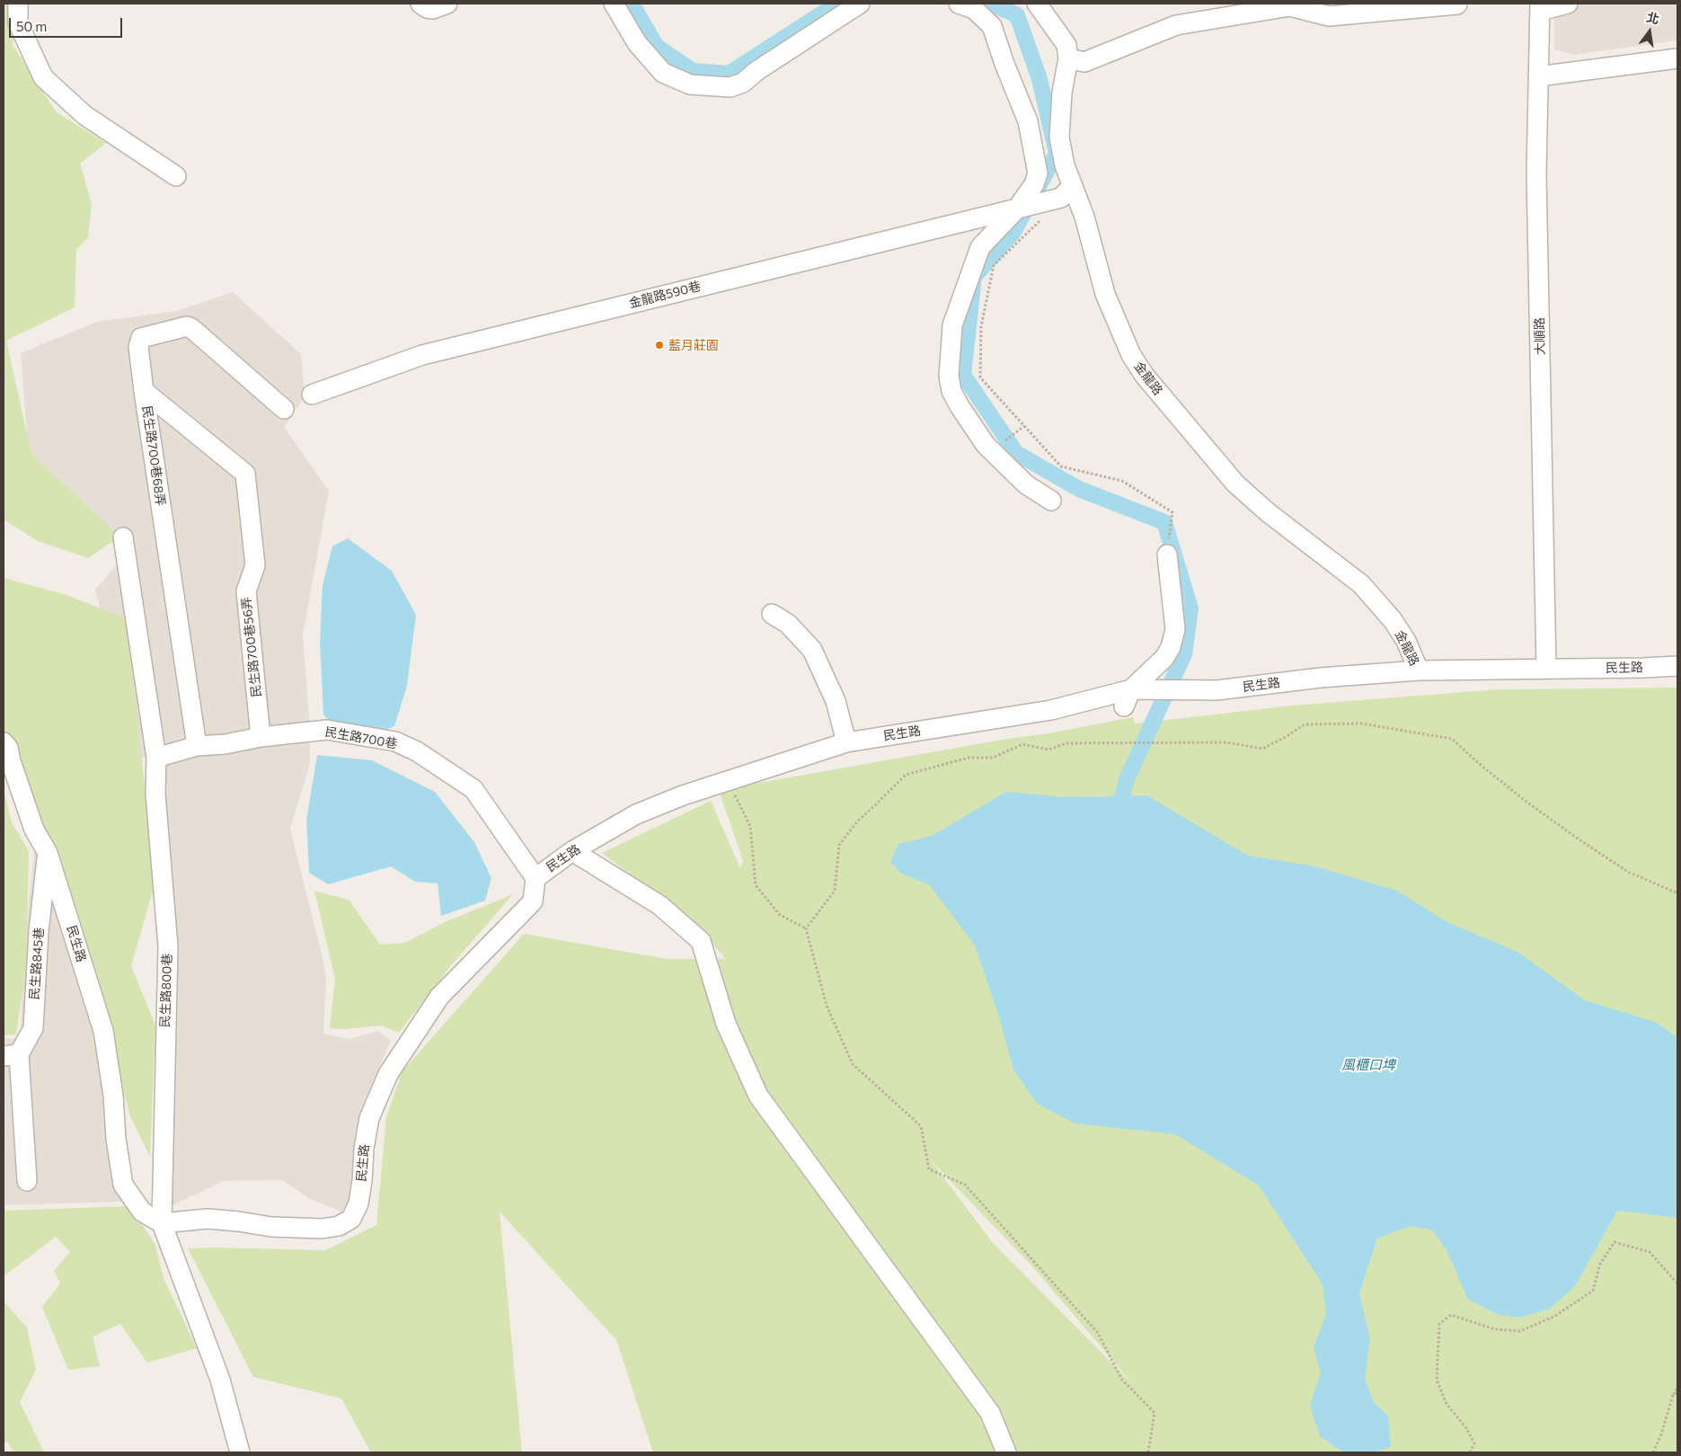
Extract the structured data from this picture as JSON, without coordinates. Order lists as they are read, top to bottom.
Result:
{
  "streets": {
    "street": [
      "金龍路590巷",
      "大順路",
      "金龍路",
      "民生路700巷68弄",
      "民生路700巷56弄",
      "民生路",
      "民生路700巷",
      "民生路845巷",
      "民生路800巷"
    ]
  },
  "crossings": [
    ["大順路", "民生路"],
    ["金龍路", "民生路"],
    ["民生路700巷68弄", "民生路700巷56弄"],
    ["民生路700巷68弄", "民生路700巷"],
    ["民生路700巷56弄", "民生路700巷"],
    ["民生路", "民生路700巷"],
    ["民生路", "民生路845巷"],
    ["民生路", "民生路800巷"],
    ["民生路700巷", "民生路800巷"]
  ],
  "water": ["風櫃口埤"],
  "places": ["藍月莊園"],
  "scale_bar": "50 m",
  "north": "top"
}
